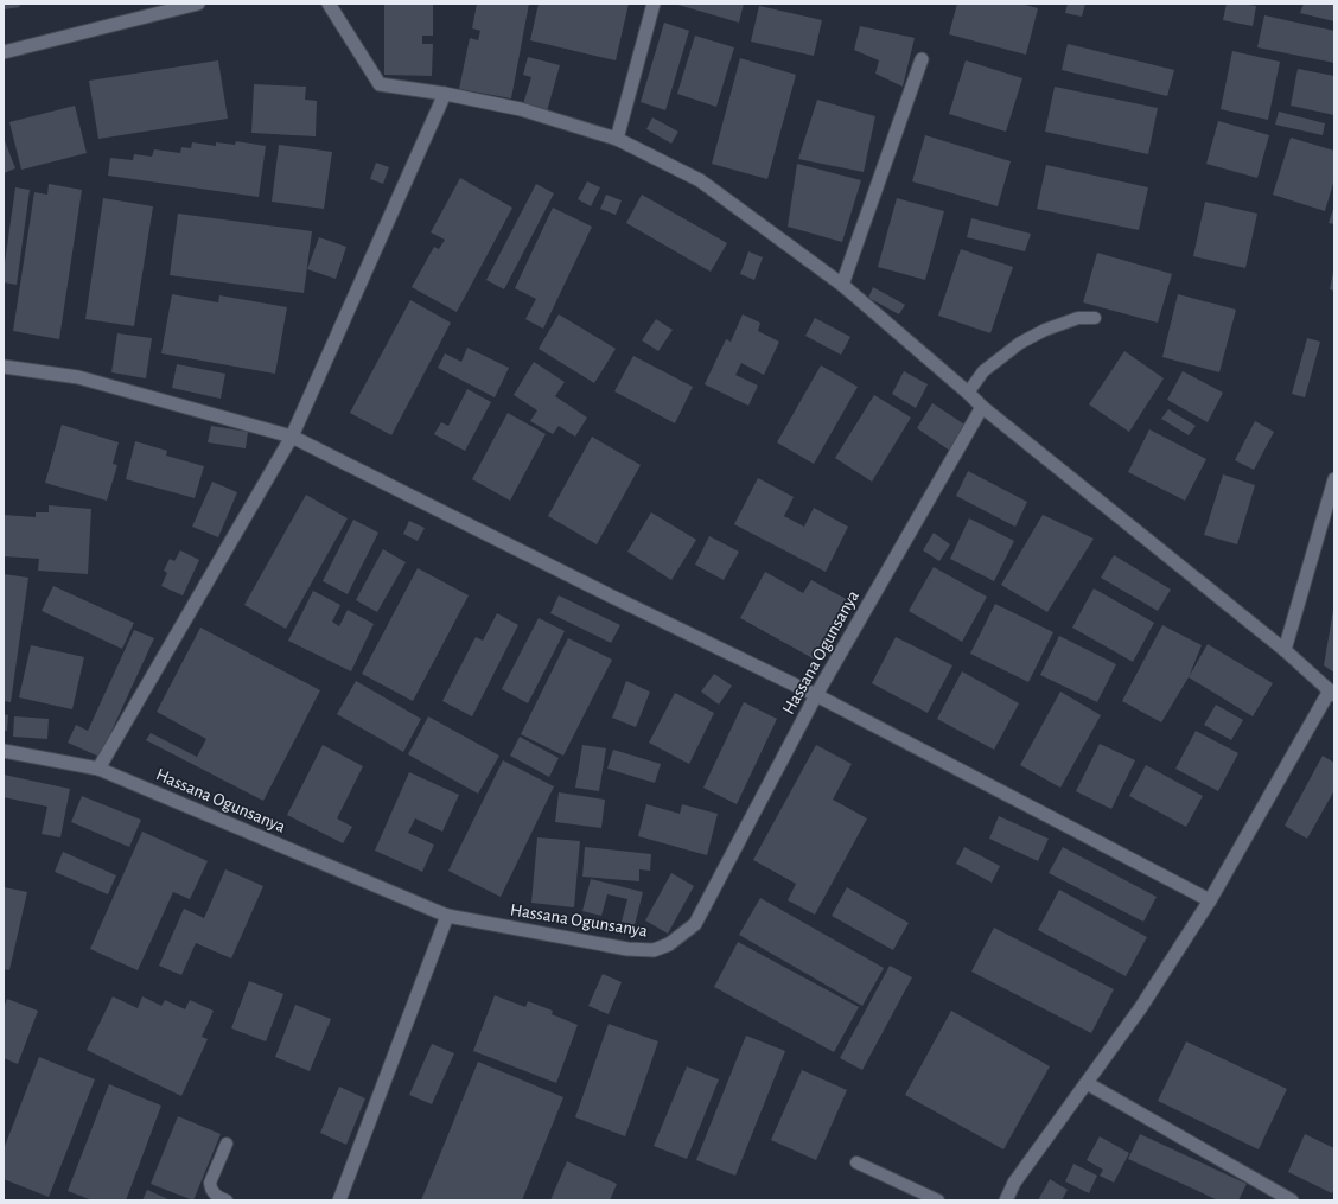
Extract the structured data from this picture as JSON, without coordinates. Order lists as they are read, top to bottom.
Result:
{
  "streets": {
    "street": ["Hassana Ogunsanya"]
  }
}
